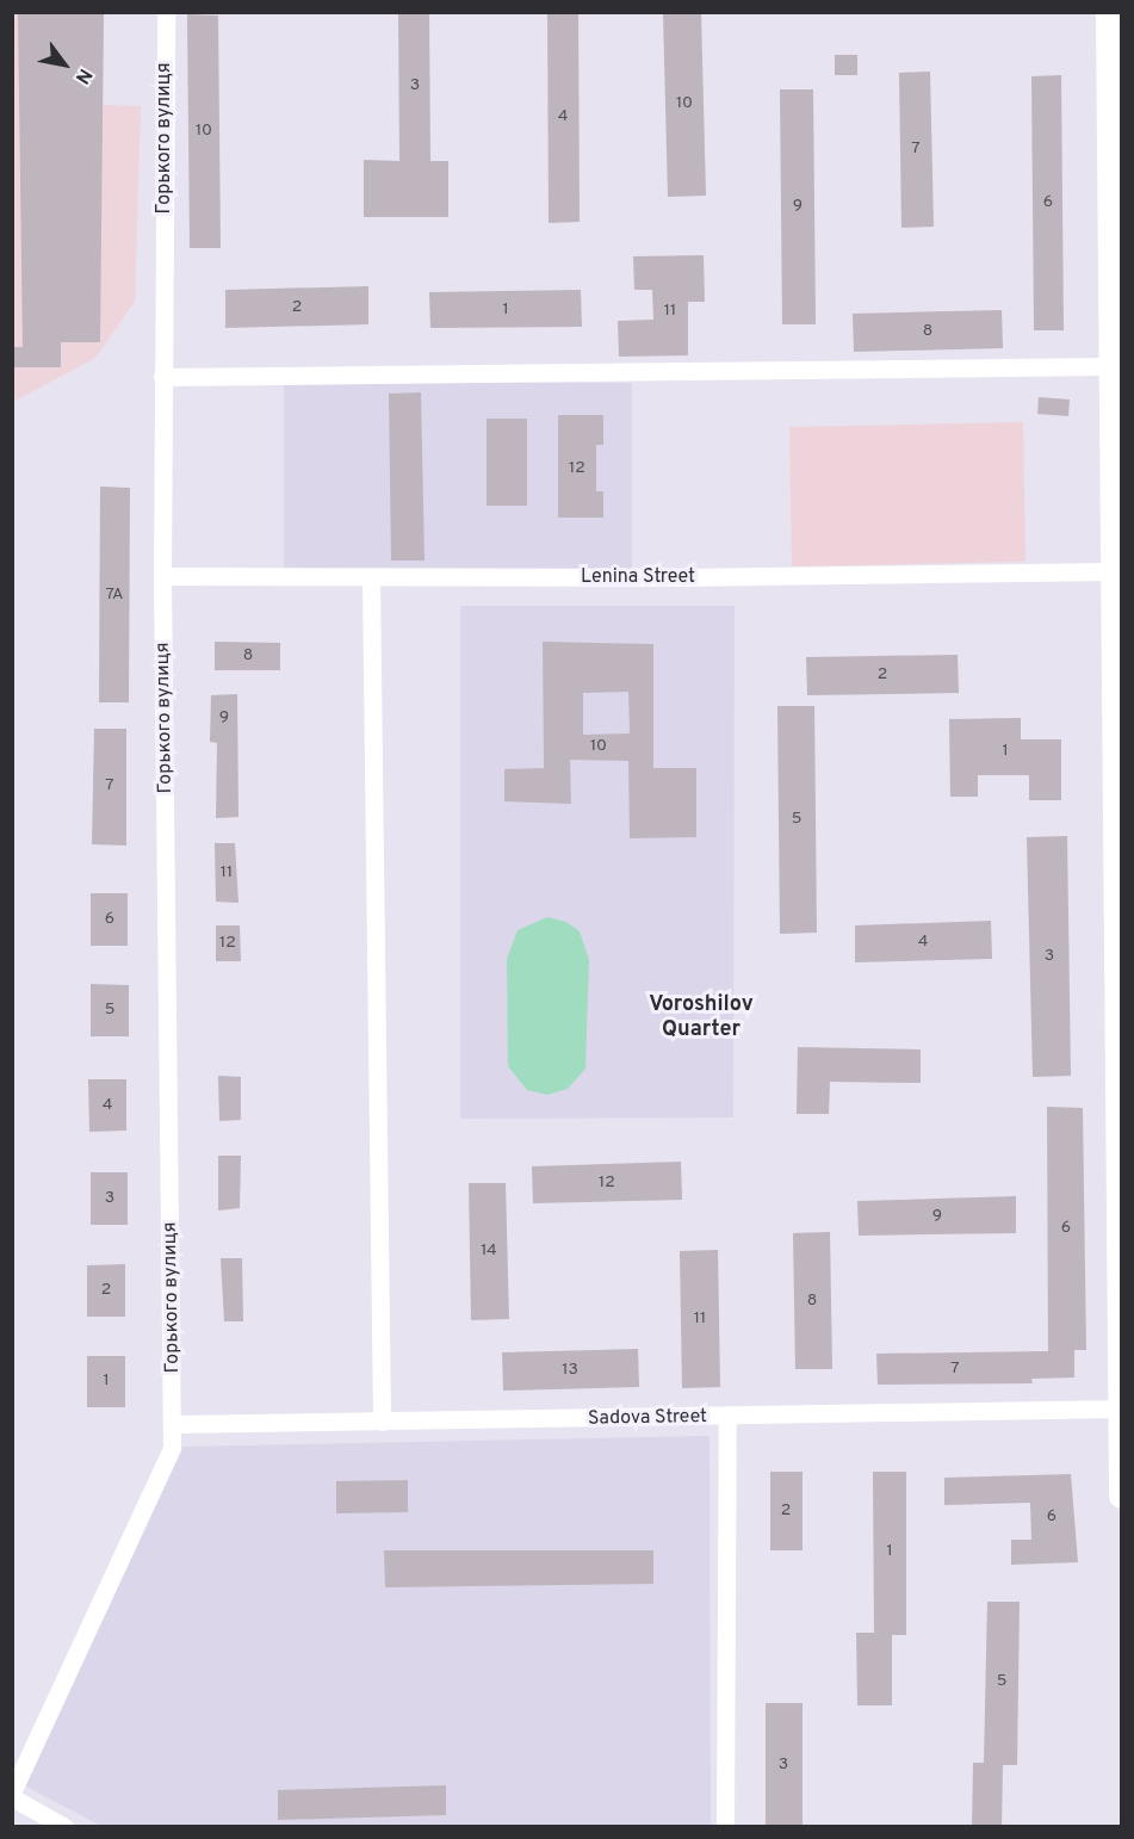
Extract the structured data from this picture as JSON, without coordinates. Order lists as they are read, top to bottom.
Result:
{
  "streets": {
    "street": ["Горького вулиця", "Lenina Street", "Sadova Street"]
  },
  "crossings": [
    ["Горького вулиця", "Lenina Street"],
    ["Горького вулиця", "Sadova Street"]
  ],
  "districts": ["Voroshilov Quarter"],
  "house_numbers": [
    "3",
    "10",
    "4",
    "10",
    "7",
    "6",
    "9",
    "2",
    "1",
    "11",
    "8",
    "12",
    "7А",
    "8",
    "2",
    "9",
    "10",
    "1",
    "7",
    "5",
    "11",
    "6",
    "4",
    "12",
    "3",
    "5",
    "4",
    "12",
    "3",
    "9",
    "6",
    "14",
    "2",
    "8",
    "11",
    "7",
    "13",
    "1",
    "2",
    "6",
    "1",
    "5",
    "3"
  ],
  "north": "bottom right"
}
